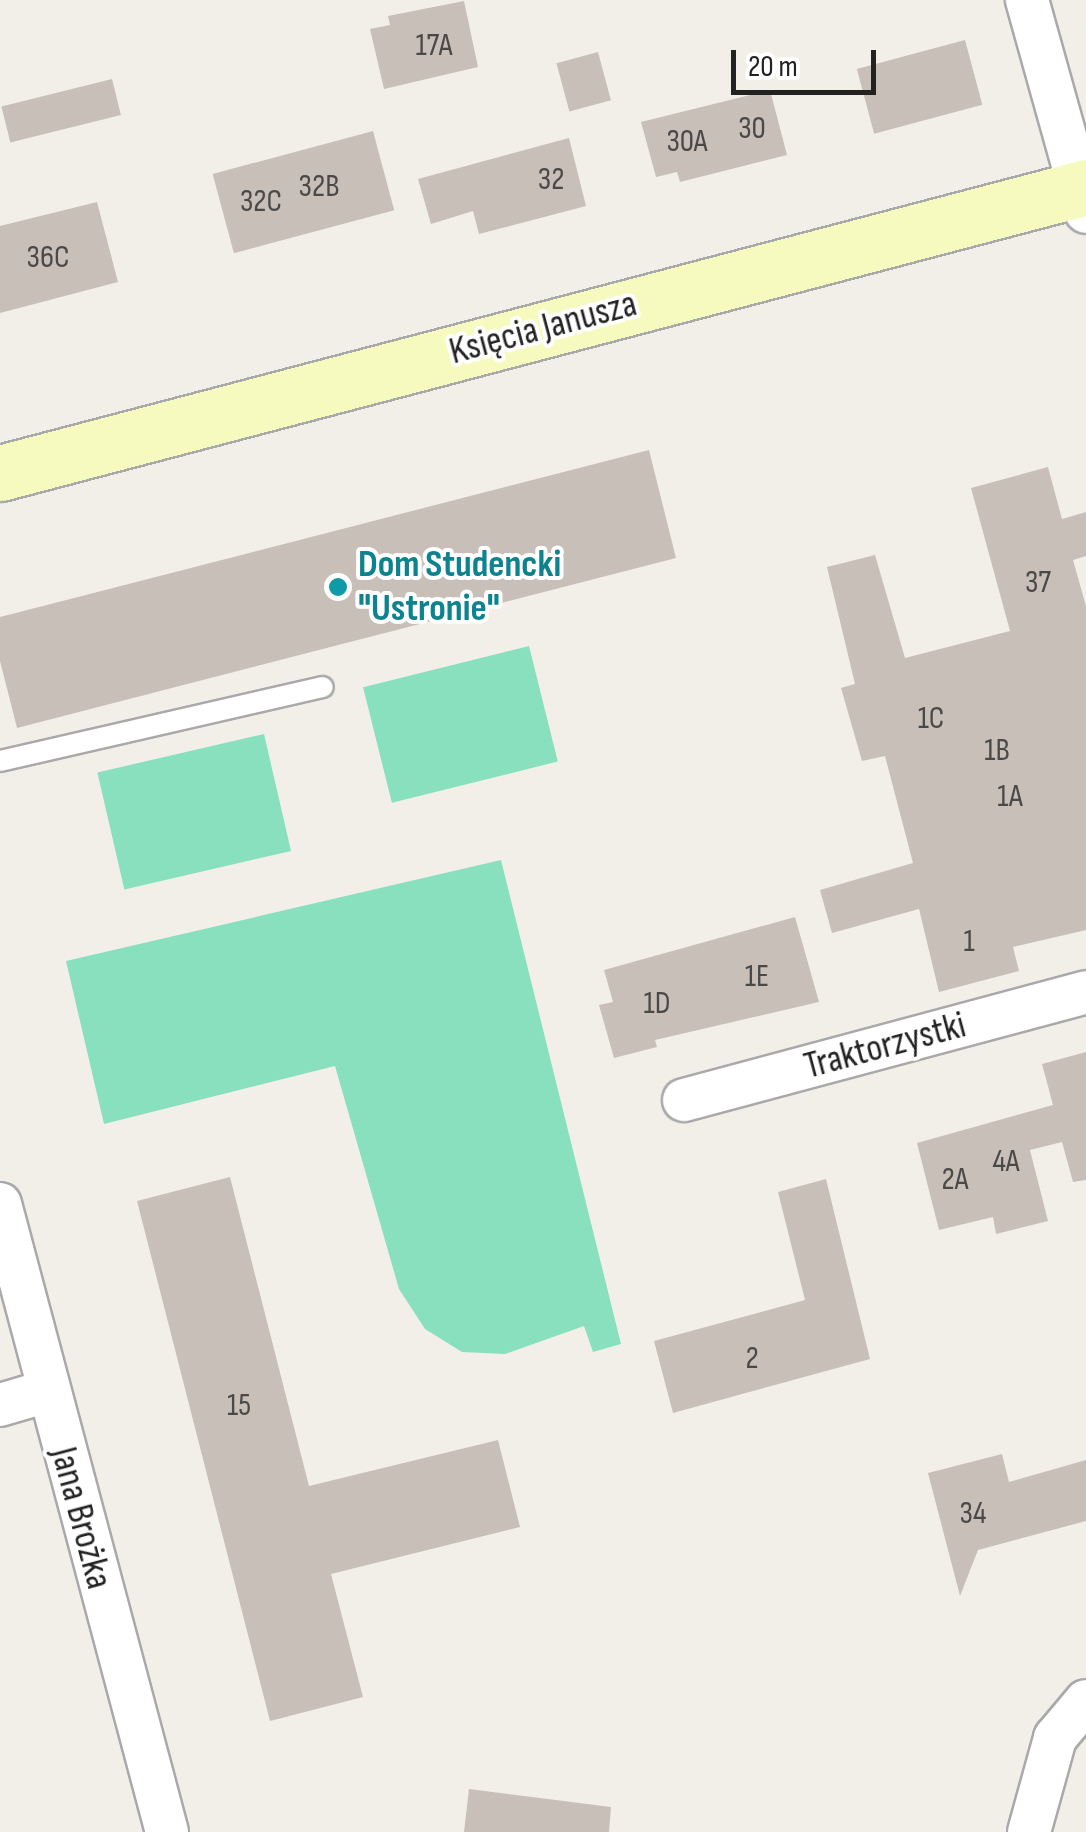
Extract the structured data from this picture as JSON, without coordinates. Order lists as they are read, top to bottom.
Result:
{
  "streets": {
    "street": ["Księcia Janusza", "Traktorzystki", "Jana Brożka"]
  },
  "places": ["Dom Studencki \"Ustronie\""],
  "house_numbers": [
    "17A",
    "30",
    "30A",
    "32",
    "32B",
    "32C",
    "36C",
    "37",
    "1C",
    "1B",
    "1A",
    "1",
    "1E",
    "1D",
    "4A",
    "2A",
    "2",
    "15",
    "34"
  ],
  "scale_bar": "20 m"
}
